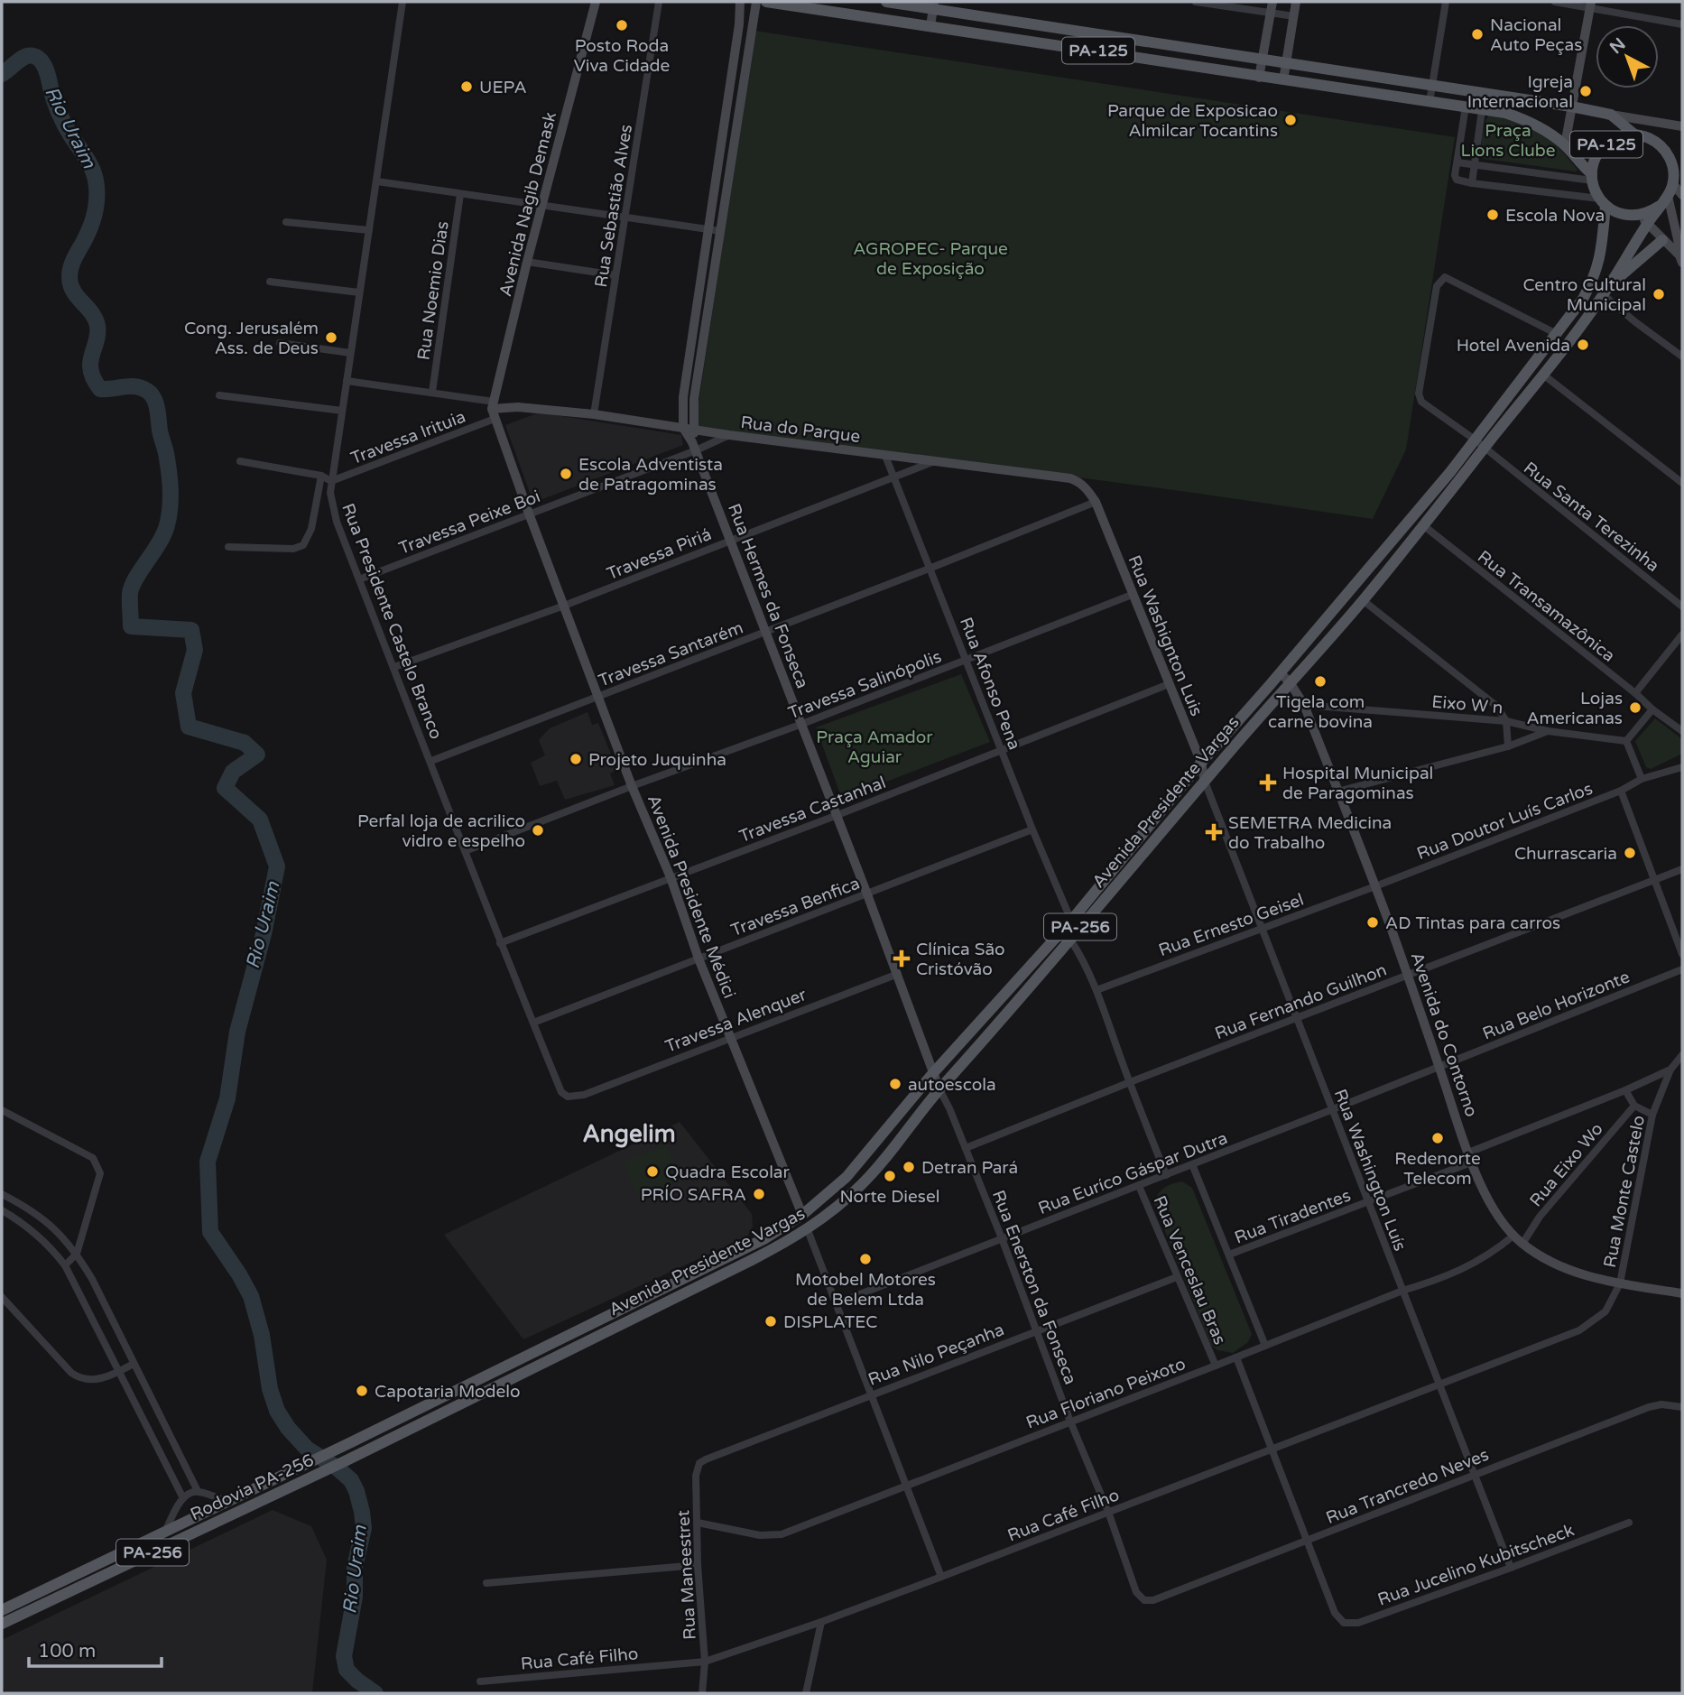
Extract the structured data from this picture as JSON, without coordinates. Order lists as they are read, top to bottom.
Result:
{
  "streets": {
    "main road": [
      "PA-125",
      "Avenida Presidente Vargas",
      "PA-256",
      "Rodovia PA-256"
    ],
    "street": [
      "Avenida Nagib Demask",
      "Rua Sebastião Alves",
      "Rua Noemio Dias",
      "Rua do Parque",
      "Travessa Irituia",
      "Rua Santa Terezinha",
      "Travessa Peixe Boi",
      "Travessa Piriá",
      "Rua Hermes da Fonseca",
      "Rua Transamazônica",
      "Rua Presidente Castelo Branco",
      "Rua Washignton Luis",
      "Travessa Santarém",
      "Rua Afonso Pena",
      "Travessa Salinópolis",
      "Eixo W n",
      "Travessa Castanhal",
      "Rua Doutor Luís Carlos",
      "Avenida Presidente Médici",
      "Travessa Benfica",
      "Rua Ernesto Geisel",
      "Rua Fernando Guilhon",
      "Rua Belo Horizonte",
      "Travessa Alenquer",
      "Avenida do Contorno",
      "Rua Eixo Wo",
      "Rua Washington Luís",
      "Rua Euríco Gáspar Dutra",
      "Rua Monte Castelo",
      "Rua Tiradentes",
      "Rua Venceslau Bras",
      "Rua Enerston da Fonseca",
      "Rua Nilo Peçanha",
      "Rua Floriano Peixoto",
      "Rua Trancredo Neves",
      "Rua Café Filho",
      "Rua Jucelino Kubitscheck",
      "Rua Maneestret"
    ]
  },
  "crossings": [
    ["PA-125", "Avenida Presidente Vargas"],
    ["Avenida Nagib Demask", "Rua do Parque"],
    ["Avenida Nagib Demask", "Travessa Irituia"],
    ["Avenida Nagib Demask", "Avenida Presidente Médici"],
    ["Rua Sebastião Alves", "Rua do Parque"],
    ["Rua do Parque", "Travessa Irituia"],
    ["Rua do Parque", "Travessa Peixe Boi"],
    ["Rua do Parque", "Travessa Piriá"],
    ["Rua do Parque", "Rua Hermes da Fonseca"],
    ["Rua do Parque", "Rua Washignton Luis"],
    ["Rua do Parque", "Travessa Santarém"],
    ["Rua do Parque", "Rua Afonso Pena"],
    ["Rua do Parque", "Avenida Presidente Médici"],
    ["Travessa Irituia", "Rua Presidente Castelo Branco"],
    ["Travessa Irituia", "Avenida Presidente Médici"],
    ["Rua Santa Terezinha", "Avenida Presidente Vargas"],
    ["Travessa Peixe Boi", "Rua Hermes da Fonseca"],
    ["Travessa Peixe Boi", "Rua Presidente Castelo Branco"],
    ["Travessa Peixe Boi", "Avenida Presidente Médici"],
    ["Travessa Piriá", "Rua Hermes da Fonseca"],
    ["Travessa Piriá", "Rua Presidente Castelo Branco"],
    ["Travessa Piriá", "Rua Afonso Pena"],
    ["Travessa Piriá", "Avenida Presidente Médici"],
    ["Rua Hermes da Fonseca", "Travessa Santarém"],
    ["Rua Hermes da Fonseca", "Travessa Salinópolis"],
    ["Rua Hermes da Fonseca", "Avenida Presidente Vargas"],
    ["Rua Hermes da Fonseca", "Travessa Castanhal"],
    ["Rua Hermes da Fonseca", "Travessa Benfica"],
    ["Rua Hermes da Fonseca", "Travessa Alenquer"],
    ["Rua Hermes da Fonseca", "Rua Enerston da Fonseca"],
    ["Rua Transamazônica", "Avenida Presidente Vargas"],
    ["Rua Presidente Castelo Branco", "Travessa Santarém"],
    ["Rua Presidente Castelo Branco", "Travessa Salinópolis"],
    ["Rua Presidente Castelo Branco", "Travessa Castanhal"],
    ["Rua Presidente Castelo Branco", "Travessa Benfica"],
    ["Rua Presidente Castelo Branco", "Travessa Alenquer"],
    ["Rua Washignton Luis", "Travessa Santarém"],
    ["Rua Washignton Luis", "Travessa Salinópolis"],
    ["Rua Washignton Luis", "Avenida Presidente Vargas"],
    ["Rua Washignton Luis", "Travessa Castanhal"],
    ["Rua Washignton Luis", "Rua Washington Luís"],
    ["Travessa Santarém", "Rua Afonso Pena"],
    ["Travessa Santarém", "Avenida Presidente Médici"],
    ["Rua Afonso Pena", "Travessa Salinópolis"],
    ["Rua Afonso Pena", "Avenida Presidente Vargas"],
    ["Rua Afonso Pena", "Travessa Castanhal"],
    ["Rua Afonso Pena", "Travessa Benfica"],
    ["Travessa Salinópolis", "Avenida Presidente Médici"],
    ["Eixo W n", "Avenida do Contorno"],
    ["Avenida Presidente Vargas", "Avenida Presidente Médici"],
    ["Avenida Presidente Vargas", "Avenida do Contorno"],
    ["Avenida Presidente Vargas", "Rua Washington Luís"],
    ["Avenida Presidente Vargas", "Rua Enerston da Fonseca"],
    ["Avenida Presidente Vargas", "Rodovia PA-256"],
    ["Travessa Castanhal", "Avenida Presidente Médici"],
    ["Rua Doutor Luís Carlos", "Rua Ernesto Geisel"],
    ["Rua Doutor Luís Carlos", "Avenida do Contorno"],
    ["Avenida Presidente Médici", "Travessa Benfica"],
    ["Avenida Presidente Médici", "Travessa Alenquer"],
    ["Rua Ernesto Geisel", "Avenida do Contorno"],
    ["Rua Ernesto Geisel", "Rua Washington Luís"],
    ["Rua Fernando Guilhon", "Avenida do Contorno"],
    ["Rua Fernando Guilhon", "Rua Washington Luís"],
    ["Rua Fernando Guilhon", "Rua Enerston da Fonseca"],
    ["Rua Belo Horizonte", "Avenida do Contorno"],
    ["Rua Belo Horizonte", "Rua Euríco Gáspar Dutra"],
    ["Avenida do Contorno", "Rua Eixo Wo"],
    ["Avenida do Contorno", "Rua Euríco Gáspar Dutra"],
    ["Avenida do Contorno", "Rua Monte Castelo"],
    ["Avenida do Contorno", "Rua Tiradentes"],
    ["Avenida do Contorno", "Rua Floriano Peixoto"],
    ["Avenida do Contorno", "Rua Café Filho"],
    ["Rua Washington Luís", "Rua Euríco Gáspar Dutra"],
    ["Rua Washington Luís", "Rua Tiradentes"],
    ["Rua Washington Luís", "Rua Floriano Peixoto"],
    ["Rua Washington Luís", "Rua Trancredo Neves"],
    ["Rua Washington Luís", "Rua Café Filho"],
    ["Rua Washington Luís", "Rua Jucelino Kubitscheck"],
    ["Rua Euríco Gáspar Dutra", "Rua Venceslau Bras"],
    ["Rua Euríco Gáspar Dutra", "Rua Enerston da Fonseca"],
    ["Rua Monte Castelo", "Rua Tiradentes"],
    ["Rua Monte Castelo", "Rua Café Filho"],
    ["Rua Venceslau Bras", "Rua Nilo Peçanha"],
    ["Rua Venceslau Bras", "Rua Floriano Peixoto"],
    ["Rua Venceslau Bras", "Rua Café Filho"],
    ["Rua Enerston da Fonseca", "Rua Nilo Peçanha"],
    ["Rua Enerston da Fonseca", "Rua Floriano Peixoto"],
    ["Rua Enerston da Fonseca", "Rua Trancredo Neves"],
    ["Rua Enerston da Fonseca", "Rua Café Filho"],
    ["Rua Nilo Peçanha", "Rua Maneestret"],
    ["Rua Floriano Peixoto", "Rua Maneestret"],
    ["Rua Trancredo Neves", "Rua Jucelino Kubitscheck"],
    ["Rua Café Filho", "Rua Maneestret"]
  ],
  "districts": ["Angelim"],
  "water": ["Rio Uraim"],
  "parks": ["Praça Lions Clube", "AGROPEC- Parque de Exposição", "Praça Amador Aguiar"],
  "places": {
    "other": [
      "Posto Roda Viva Cidade",
      "Nacional Auto Peças",
      "UEPA",
      "Igreja Internacional",
      "Parque de Exposicao Almilcar Tocantins",
      "Escola Nova",
      "Centro Cultural Municipal",
      "Cong. Jerusalém Ass. de Deus",
      "Hotel Avenida",
      "Escola Adventista de Patragominas",
      "Tigela com carne bovina",
      "Lojas Americanas",
      "Projeto Juquinha",
      "Perfal loja de acrilico vidro e espelho",
      "Churrascaria",
      "AD Tintas para carros",
      "autoescola",
      "Redenorte Telecom",
      "Detran Pará",
      "Quadra Escolar",
      "Norte Diesel",
      "PRÍO SAFRA",
      "Motobel Motores de Belem Ltda",
      "DISPLATEC",
      "Capotaria Modelo"
    ],
    "health": ["Hospital Municipal de Paragominas", "SEMETRA Medicina do Trabalho", "Clínica São Cristóvão"]
  },
  "scale_bar": "100 m",
  "north": "top left"
}
